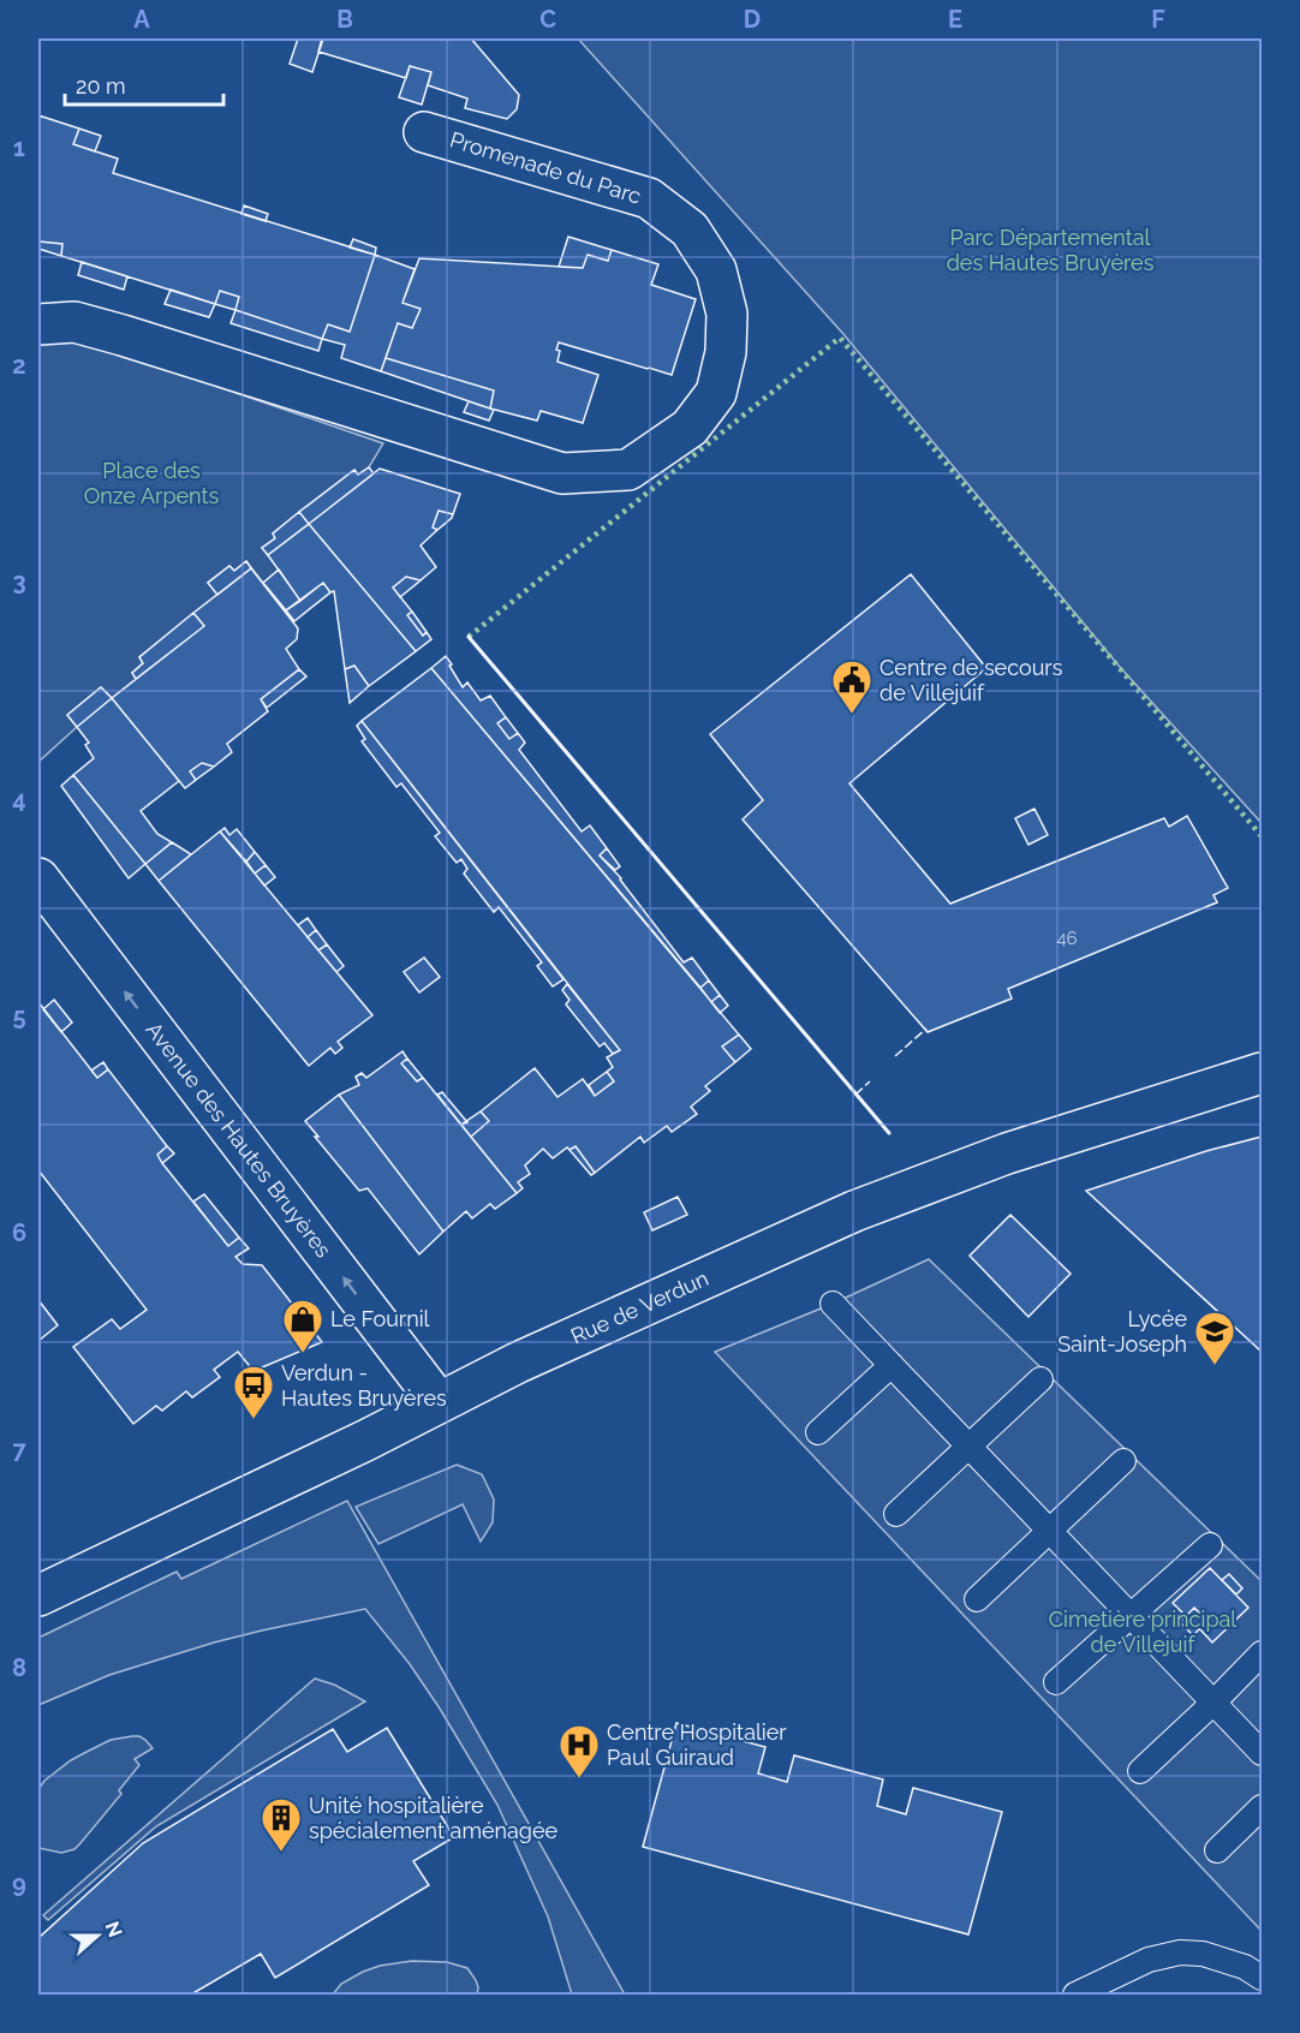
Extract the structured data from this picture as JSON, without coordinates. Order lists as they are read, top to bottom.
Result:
{
  "streets": {
    "street": ["Promenade du Parc", "Avenue des Hautes Bruyères", "Rue de Verdun"]
  },
  "crossings": [
    ["Avenue des Hautes Bruyères", "Rue de Verdun"]
  ],
  "one_way": ["Avenue des Hautes Bruyères"],
  "parks": ["Parc Départemental des Hautes Bruyères", "Place des Onze Arpents", "Cimetière principal de Villejuif"],
  "places": {
    "public building": ["Centre de secours de Villejuif"],
    "shop": ["Le Fournil"],
    "school or university": ["Lycée Saint-Joseph"],
    "bus stop": ["Verdun - Hautes Bruyères"],
    "hospital": ["Centre Hospitalier Paul Guiraud"],
    "building": ["Unité hospitalière spécialement aménagée"]
  },
  "house_numbers": ["46"],
  "scale_bar": "20 m",
  "north": "right",
  "grid": {
    "columns": [
      "A",
      "B",
      "C",
      "D",
      "E",
      "F"
    ],
    "rows": [
      "1",
      "2",
      "3",
      "4",
      "5",
      "6",
      "7",
      "8",
      "9"
    ]
  }
}
